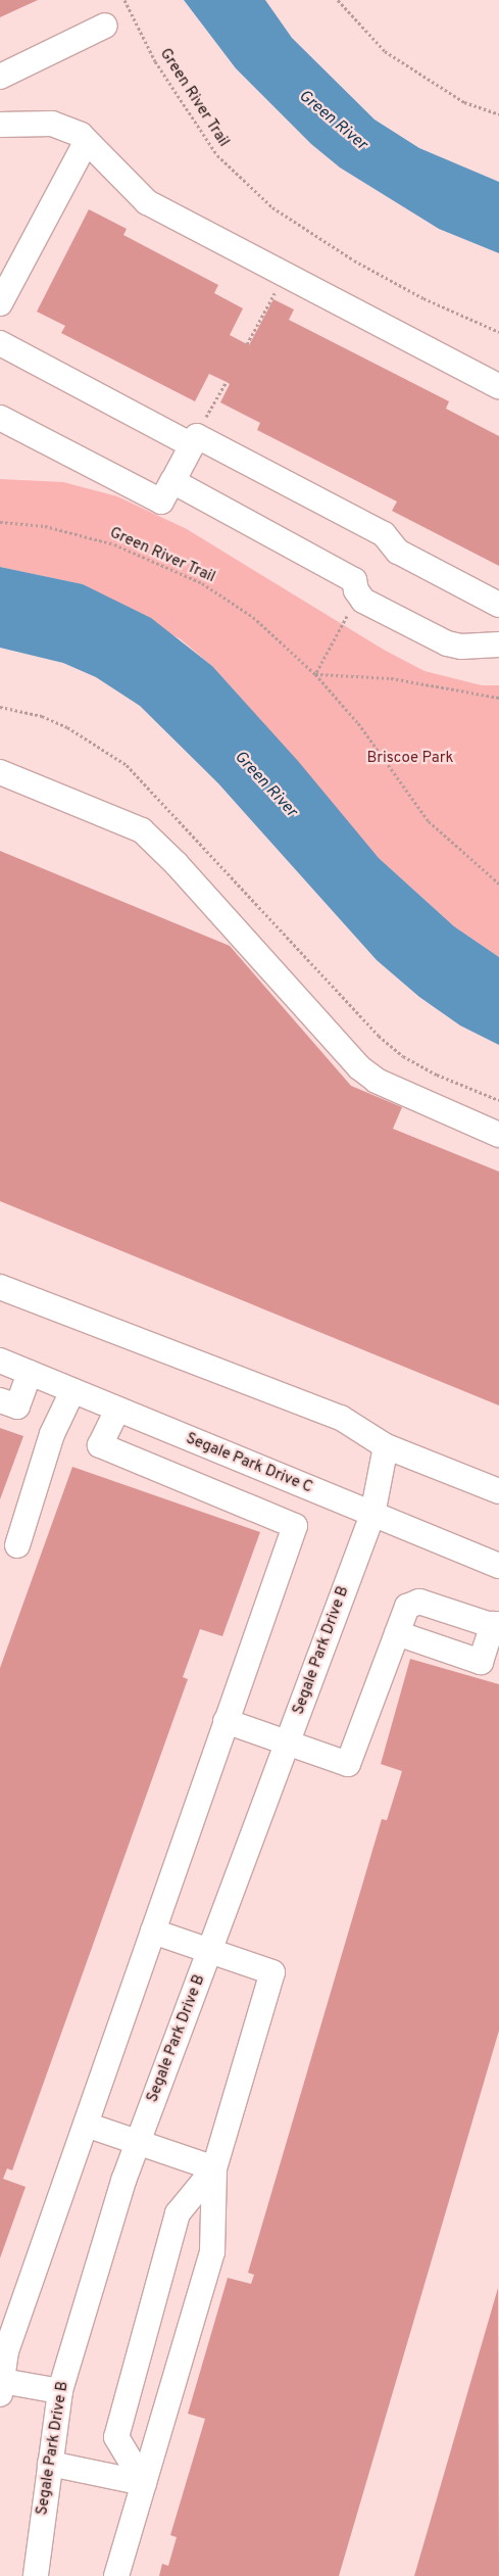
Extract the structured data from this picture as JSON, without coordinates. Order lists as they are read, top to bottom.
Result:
{
  "streets": {
    "street": ["Segale Park Drive C", "Segale Park Drive B"],
    "path": ["Green River Trail"]
  },
  "crossings": [
    ["Segale Park Drive C", "Segale Park Drive B"]
  ],
  "water": ["Green River"],
  "parks": ["Briscoe Park"]
}
